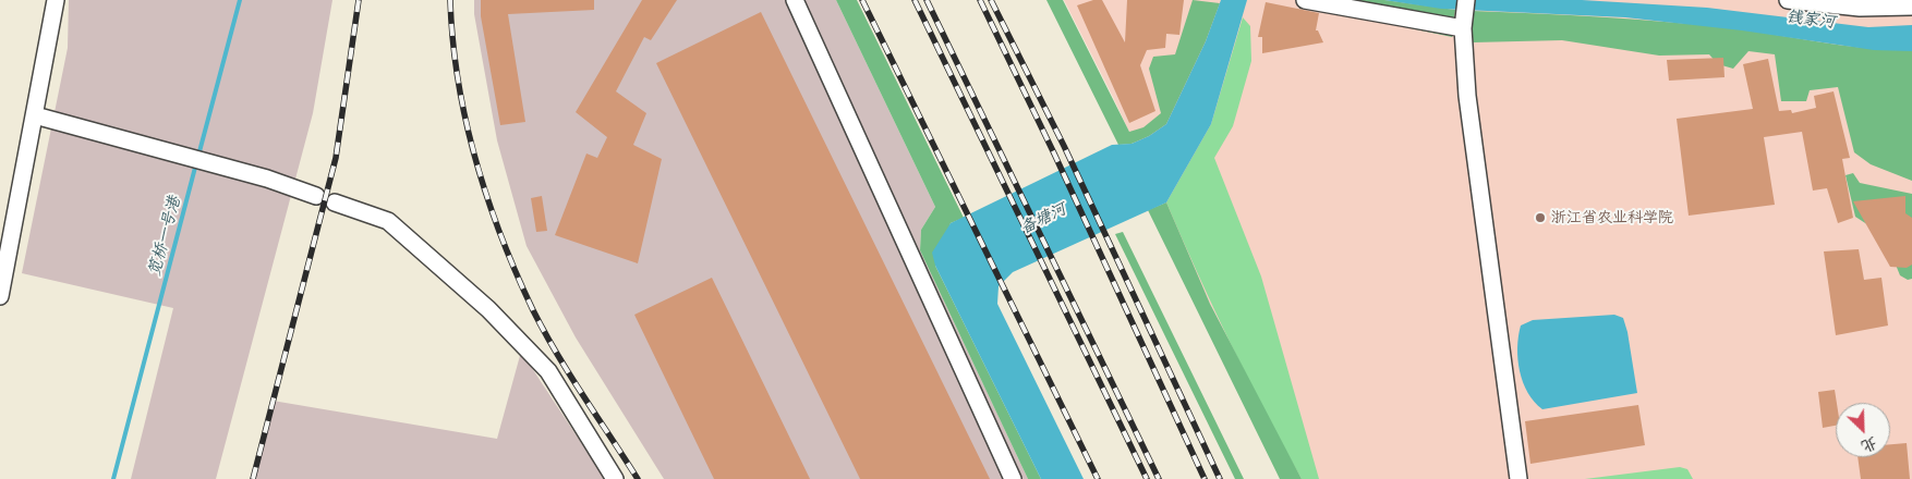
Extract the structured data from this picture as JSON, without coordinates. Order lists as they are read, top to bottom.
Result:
{
  "water": ["钱家河", "备塘河", "笕桥一号港"],
  "places": ["浙江省农业科学院"],
  "north": "bottom right"
}
